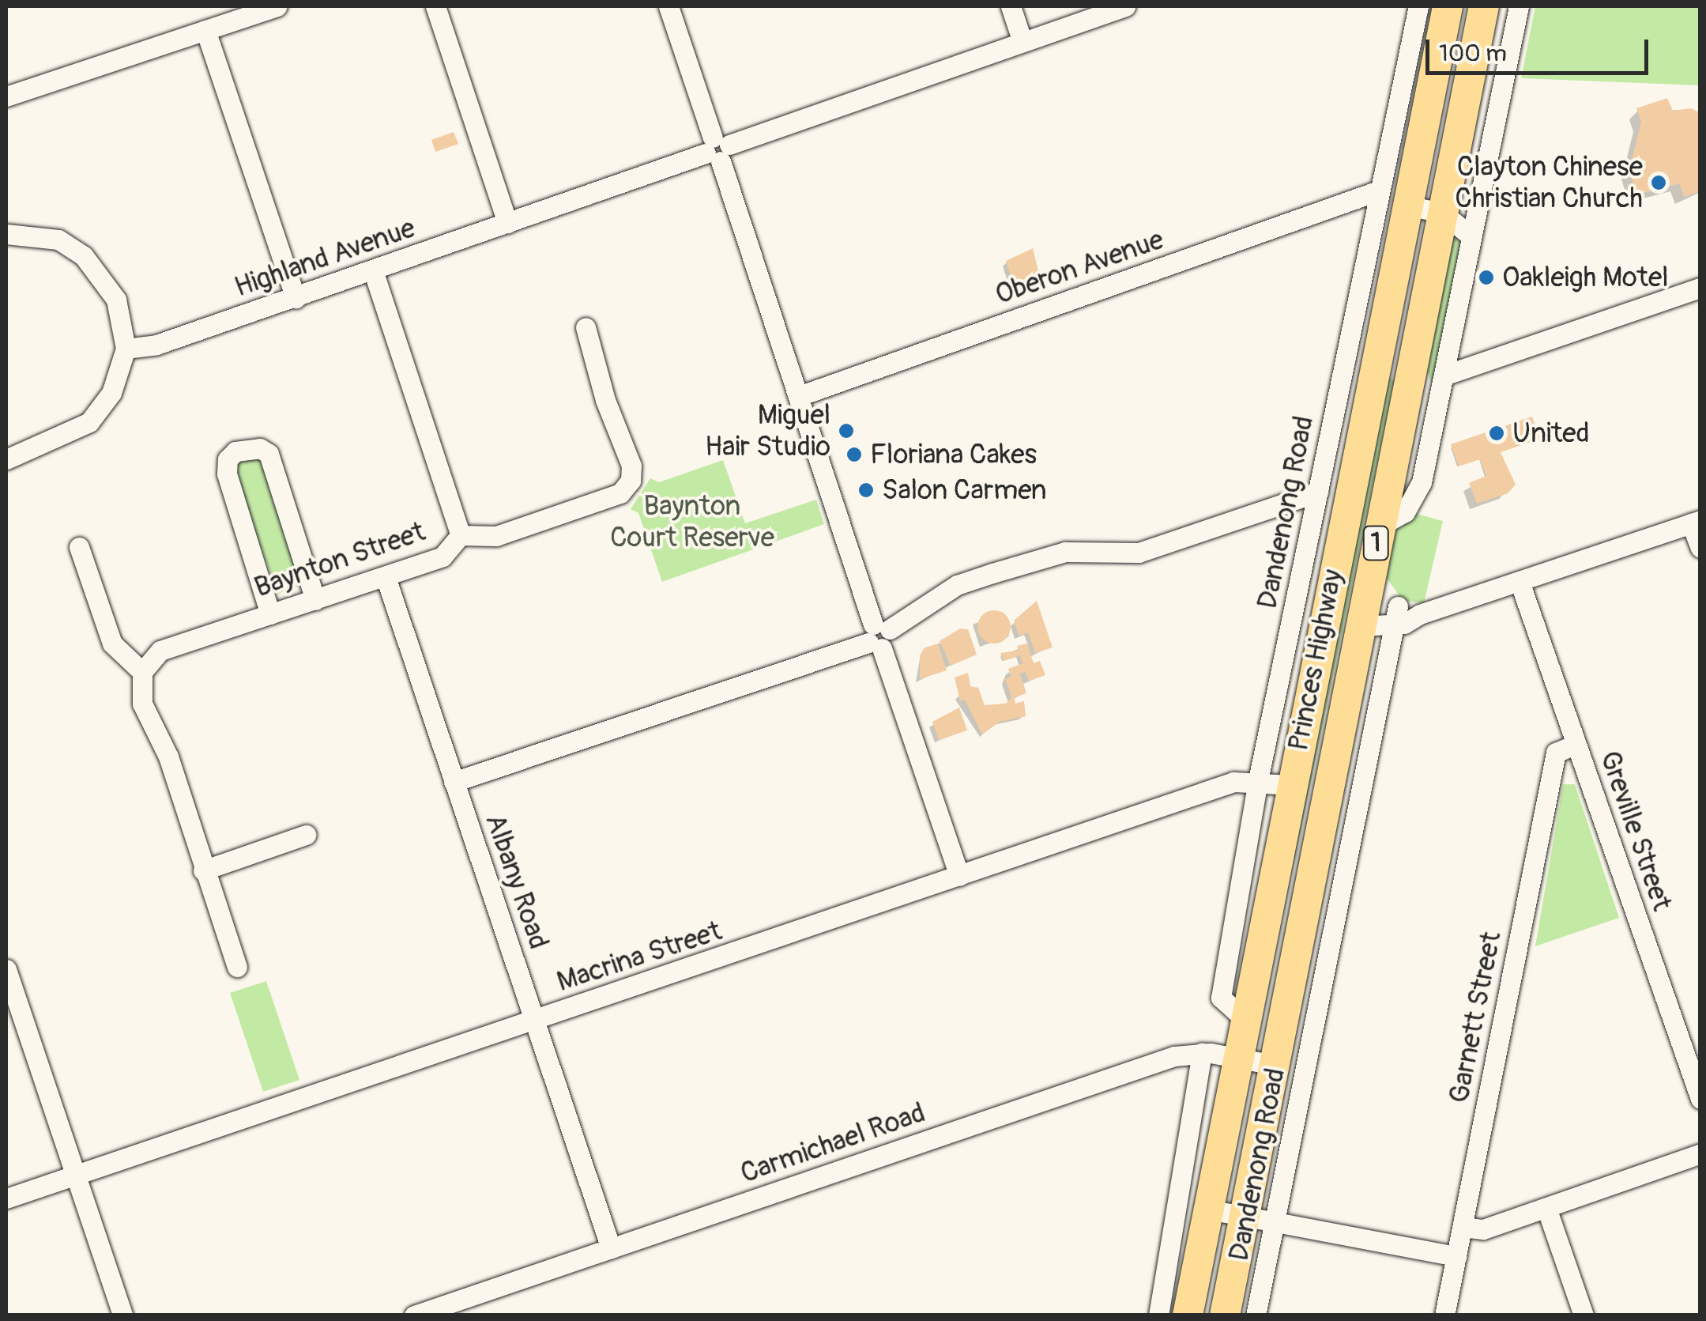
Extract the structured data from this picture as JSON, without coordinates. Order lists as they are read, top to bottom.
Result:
{
  "streets": {
    "highway": ["1", "Princes Highway"],
    "street": [
      "Highland Avenue",
      "Oberon Avenue",
      "Dandenong Road",
      "Baynton Street",
      "Greville Street",
      "Albany Road",
      "Macrina Street",
      "Garnett Street",
      "Carmichael Road"
    ]
  },
  "crossings": [
    ["Oberon Avenue", "Dandenong Road"],
    ["Dandenong Road", "Princes Highway"],
    ["Dandenong Road", "Macrina Street"],
    ["Baynton Street", "Albany Road"],
    ["Princes Highway", "Macrina Street"],
    ["Princes Highway", "Carmichael Road"],
    ["Greville Street", "Garnett Street"],
    ["Albany Road", "Macrina Street"],
    ["Albany Road", "Carmichael Road"]
  ],
  "parks": ["Baynton Court Reserve"],
  "places": [
    "Clayton Chinese Christian Church",
    "Oakleigh Motel",
    "Miguel Hair Studio",
    "United",
    "Floriana Cakes",
    "Salon Carmen"
  ],
  "scale_bar": "100 m"
}
